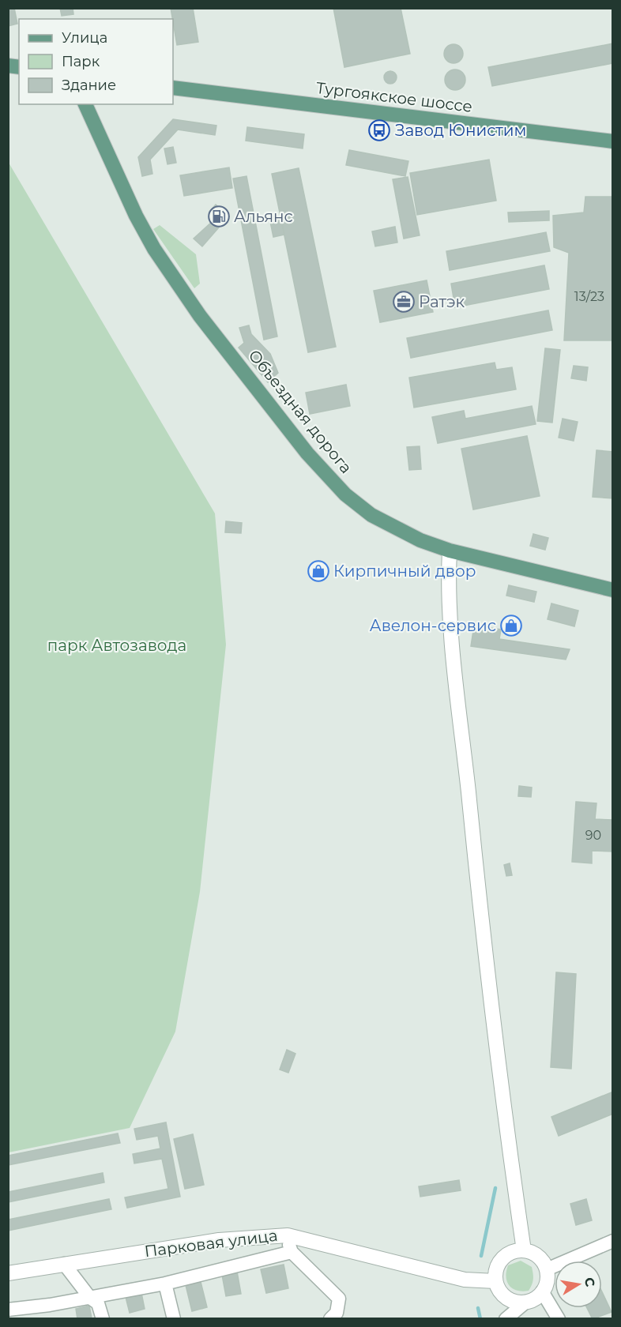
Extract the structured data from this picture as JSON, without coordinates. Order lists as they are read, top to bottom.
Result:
{
  "streets": {
    "main road": ["Тургоякское шоссе", "Объездная дорога"],
    "street": ["Парковая улица"]
  },
  "parks": ["парк Автозавода"],
  "places": {
    "bus stop": ["Завод Юнистим"],
    "fuel station": ["Альянс"],
    "office": ["Ратэк"],
    "shop": ["Кирпичный двор", "Авелон-сервис"]
  },
  "house_numbers": ["13/23", "90"],
  "legend": ["Улица", "Парк", "Здание"],
  "north": "right"
}
